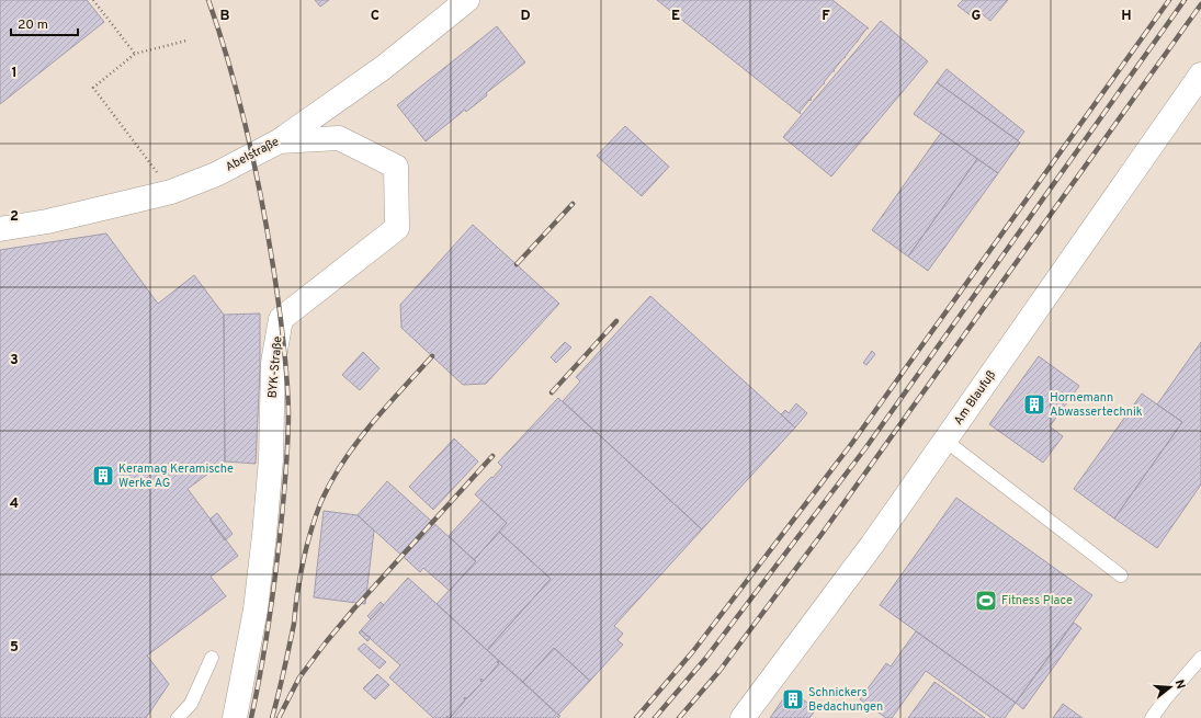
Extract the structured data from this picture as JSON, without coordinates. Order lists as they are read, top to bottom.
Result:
{
  "streets": {
    "street": ["Abelstraße", "BYK-Straße", "Am Blaufuß"]
  },
  "crossings": [
    ["Abelstraße", "BYK-Straße"]
  ],
  "places": {
    "building": ["Hornemann Abwassertechnik", "Keramag Keramische Werke AG", "Schnickers Bedachungen"],
    "sports": ["Fitness Place"]
  },
  "scale_bar": "20 m",
  "north": "right",
  "grid": {
    "columns": [
      "B",
      "C",
      "D",
      "E",
      "F",
      "G",
      "H"
    ],
    "rows": [
      "1",
      "2",
      "3",
      "4",
      "5"
    ]
  }
}
